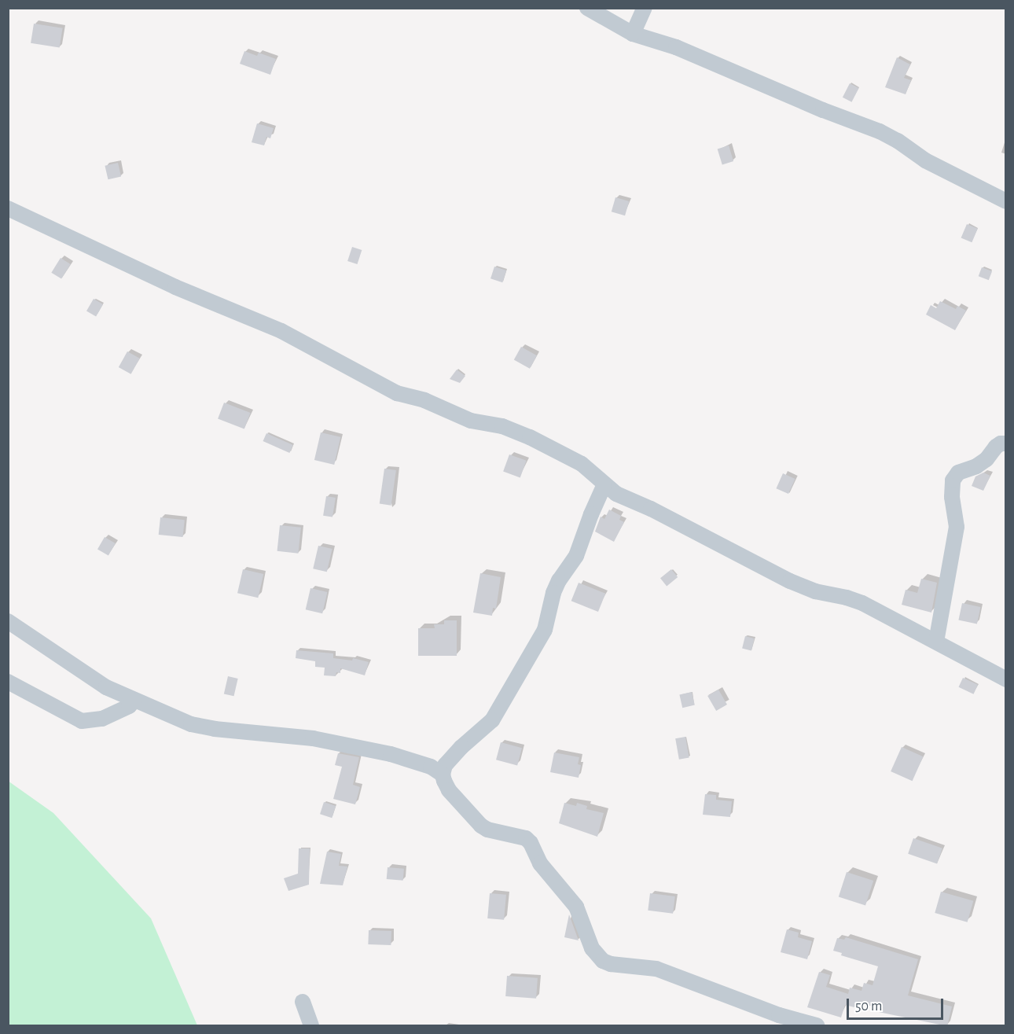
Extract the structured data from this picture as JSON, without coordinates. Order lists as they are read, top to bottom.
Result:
{
  "scale_bar": "50 m"
}
